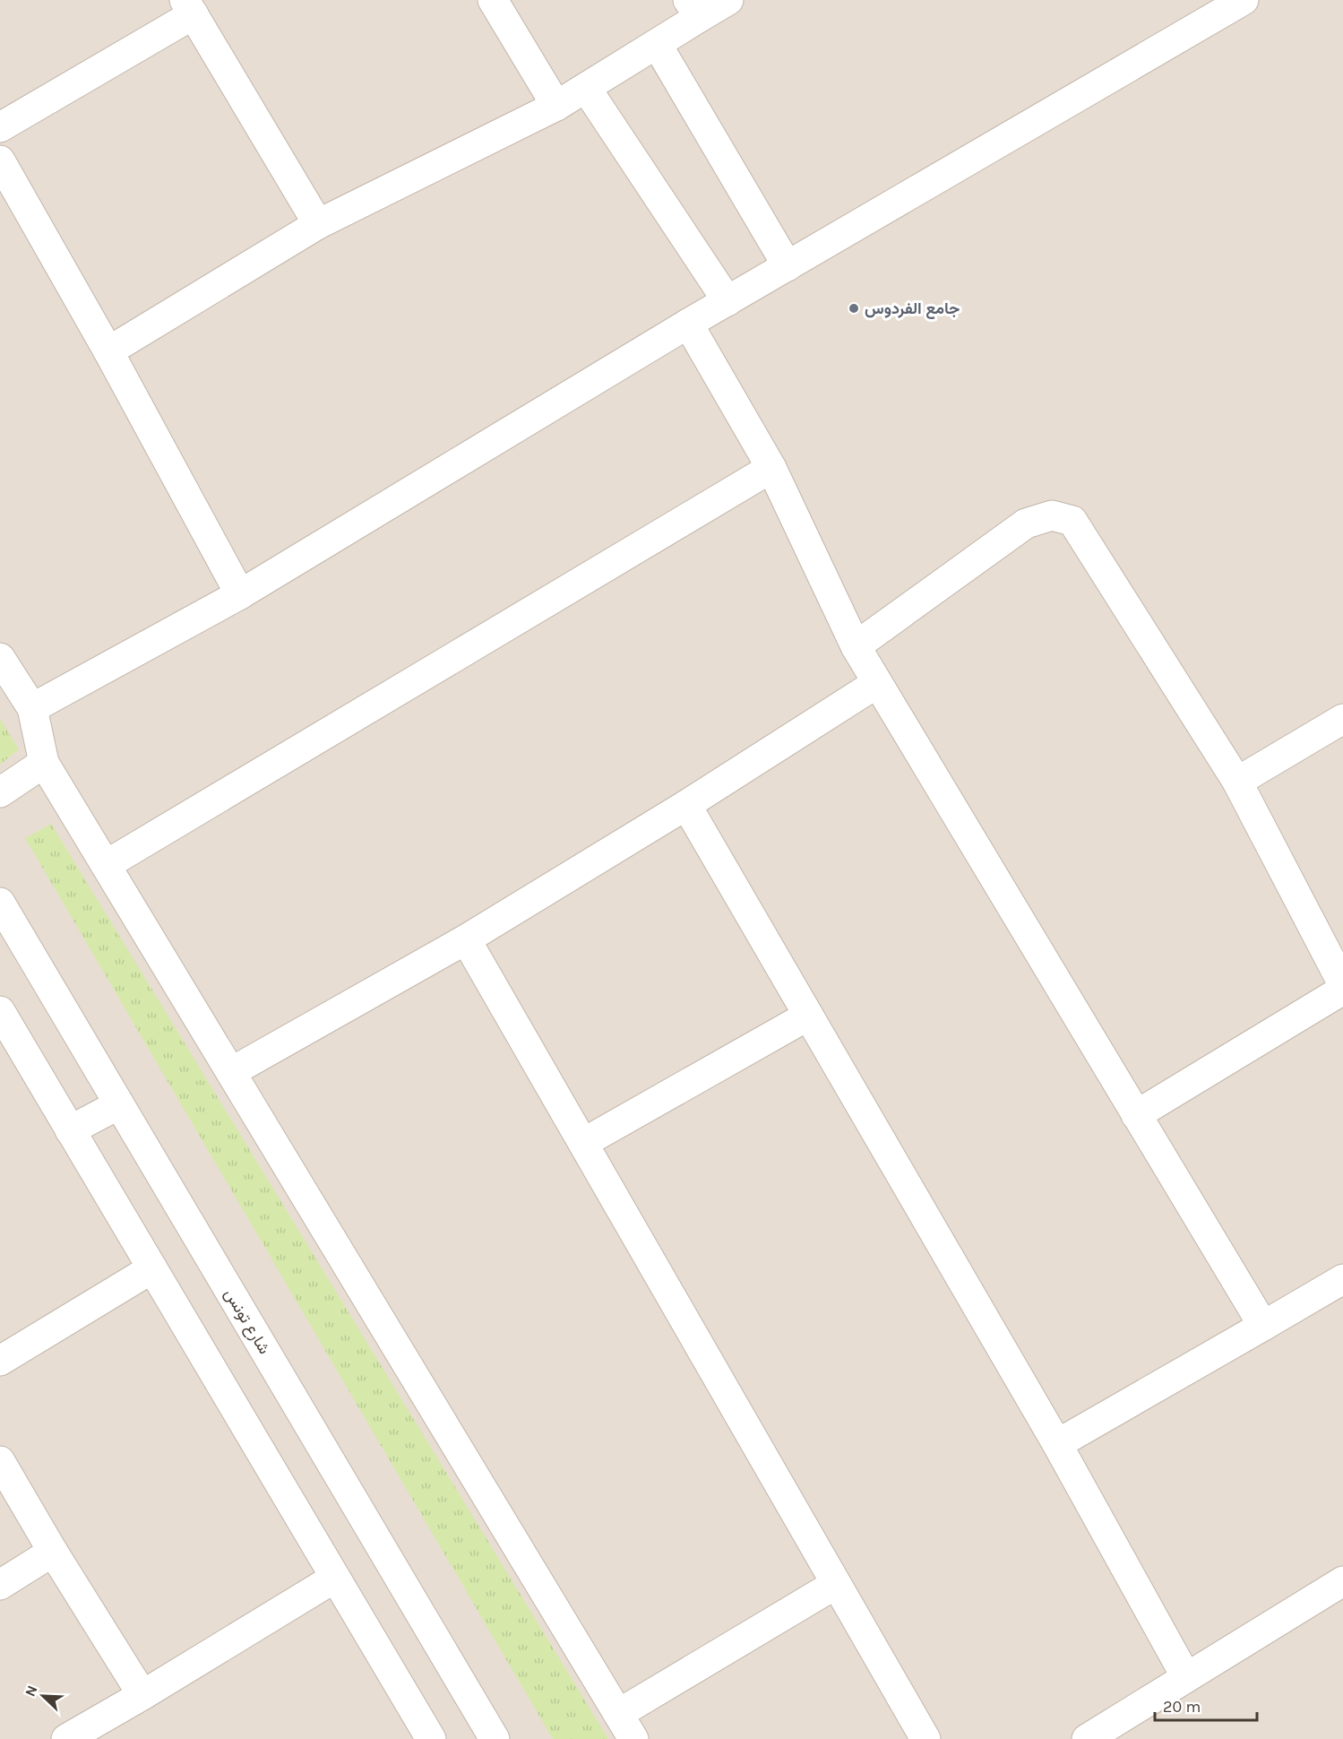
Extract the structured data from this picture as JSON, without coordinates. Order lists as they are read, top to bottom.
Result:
{
  "streets": {
    "street": ["شارع تونس"]
  },
  "places": ["جامع الفردوس"],
  "scale_bar": "20 m",
  "north": "top left"
}
